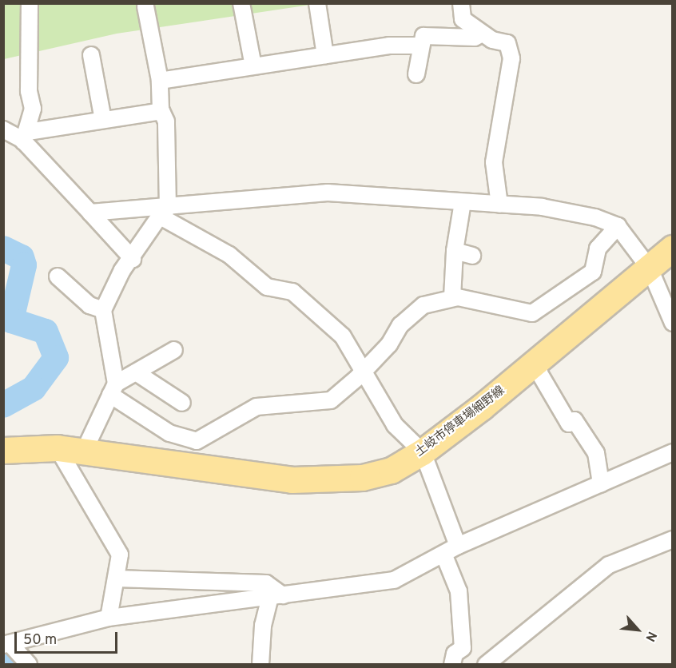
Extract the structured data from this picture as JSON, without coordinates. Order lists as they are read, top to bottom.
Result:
{
  "streets": {
    "main road": ["土岐市停車場細野線"]
  },
  "scale_bar": "50 m",
  "north": "bottom right"
}
